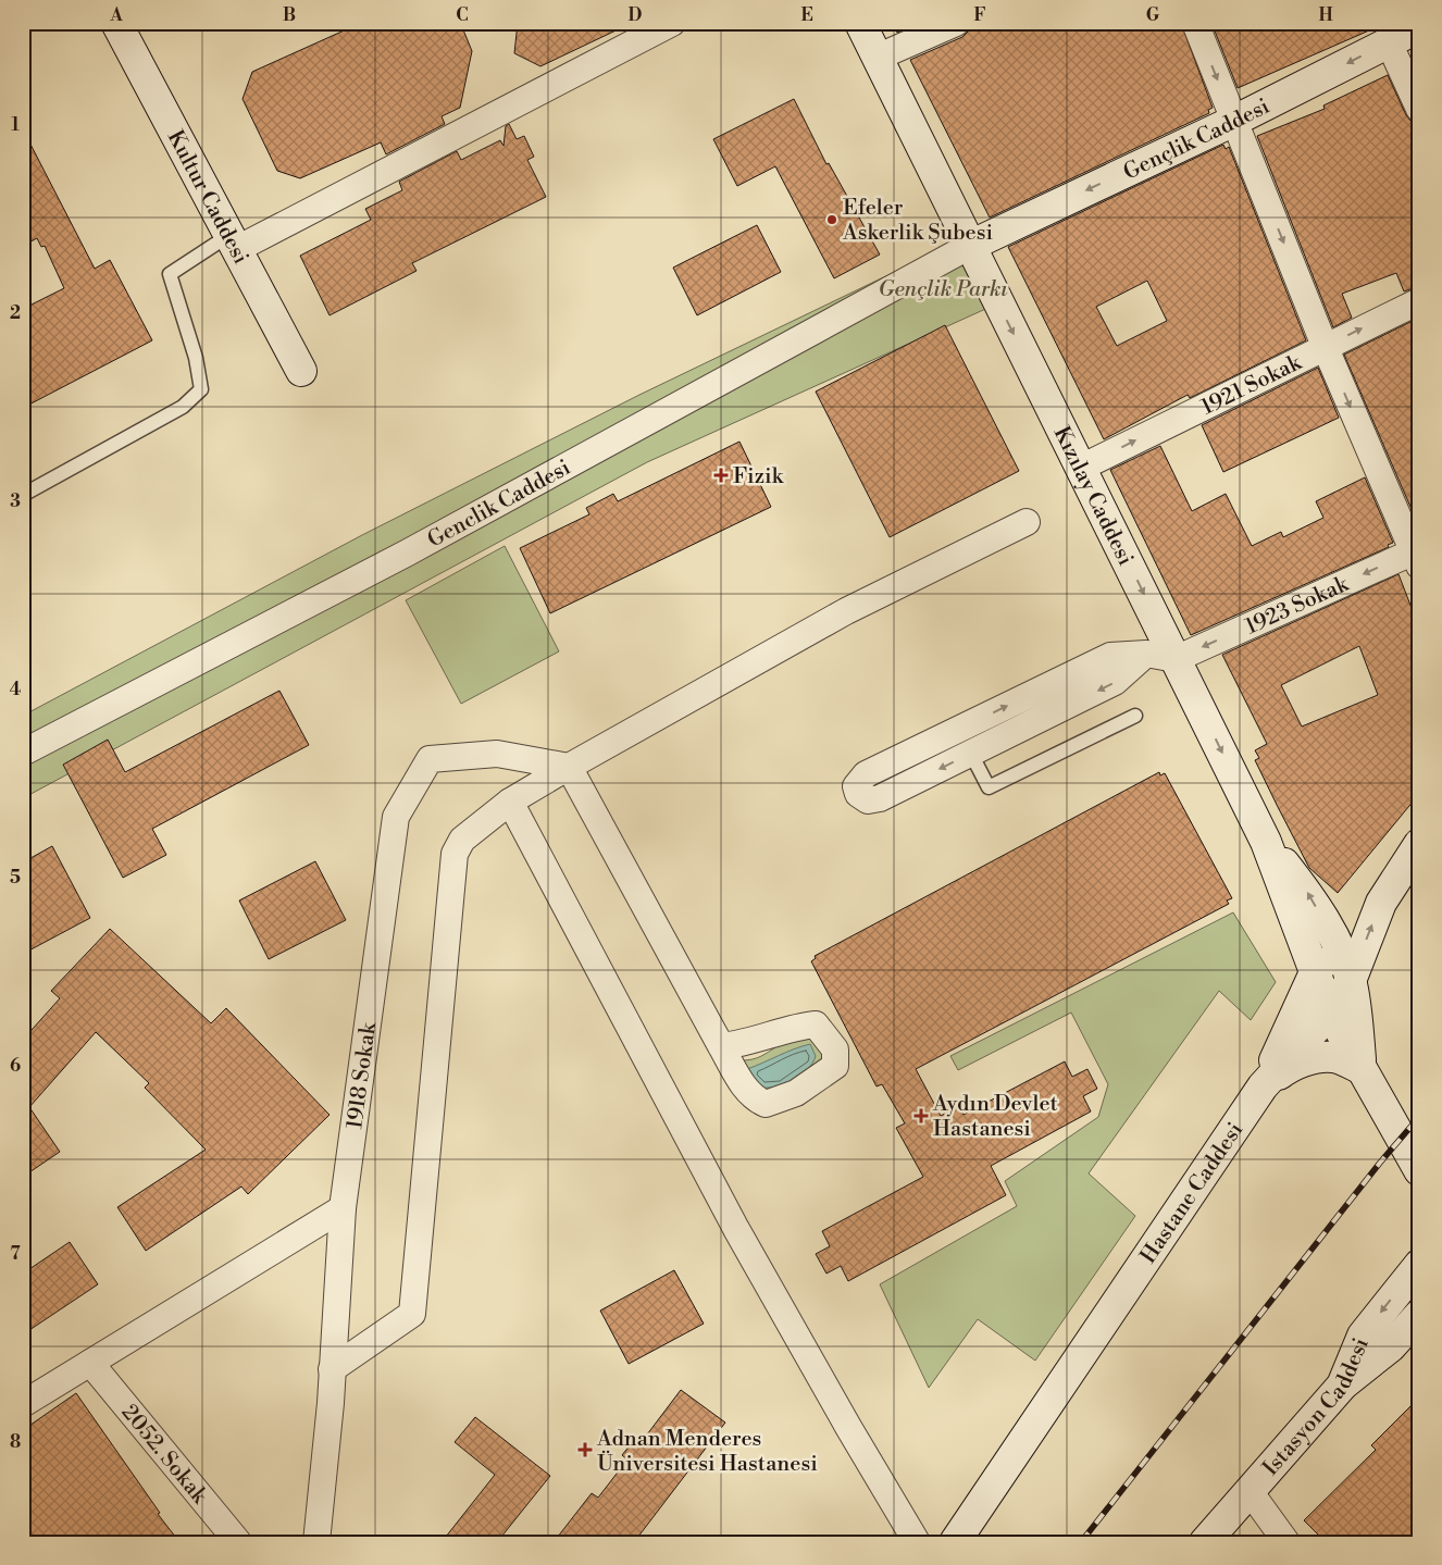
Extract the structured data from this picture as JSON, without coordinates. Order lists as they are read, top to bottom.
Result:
{
  "streets": {
    "street": [
      "Gençlik Caddesi",
      "Kultur Caddesi",
      "1921 Sokak",
      "Kızılay Caddesi",
      "Genclik Caddesi",
      "1923 Sokak",
      "1918 Sokak",
      "Hastane Caddesi",
      "Istasyon Caddesi",
      "2052. Sokak"
    ]
  },
  "crossings": [
    ["Gençlik Caddesi", "Kızılay Caddesi"],
    ["Gençlik Caddesi", "Genclik Caddesi"],
    ["1921 Sokak", "Kızılay Caddesi"],
    ["Kızılay Caddesi", "Genclik Caddesi"],
    ["Kızılay Caddesi", "1923 Sokak"],
    ["Kızılay Caddesi", "Hastane Caddesi"]
  ],
  "one_way": [
    "Gençlik Caddesi",
    "1921 Sokak",
    "Kızılay Caddesi",
    "1923 Sokak"
  ],
  "parks": ["Gençlik Parkı"],
  "places": {
    "other": ["Efeler Askerlik Şubesi"],
    "health": ["Fizik", "Aydın Devlet Hastanesi", "Adnan Menderes Üniversitesi Hastanesi"]
  },
  "grid": {
    "columns": [
      "A",
      "B",
      "C",
      "D",
      "E",
      "F",
      "G",
      "H"
    ],
    "rows": [
      "1",
      "2",
      "3",
      "4",
      "5",
      "6",
      "7",
      "8"
    ]
  }
}
